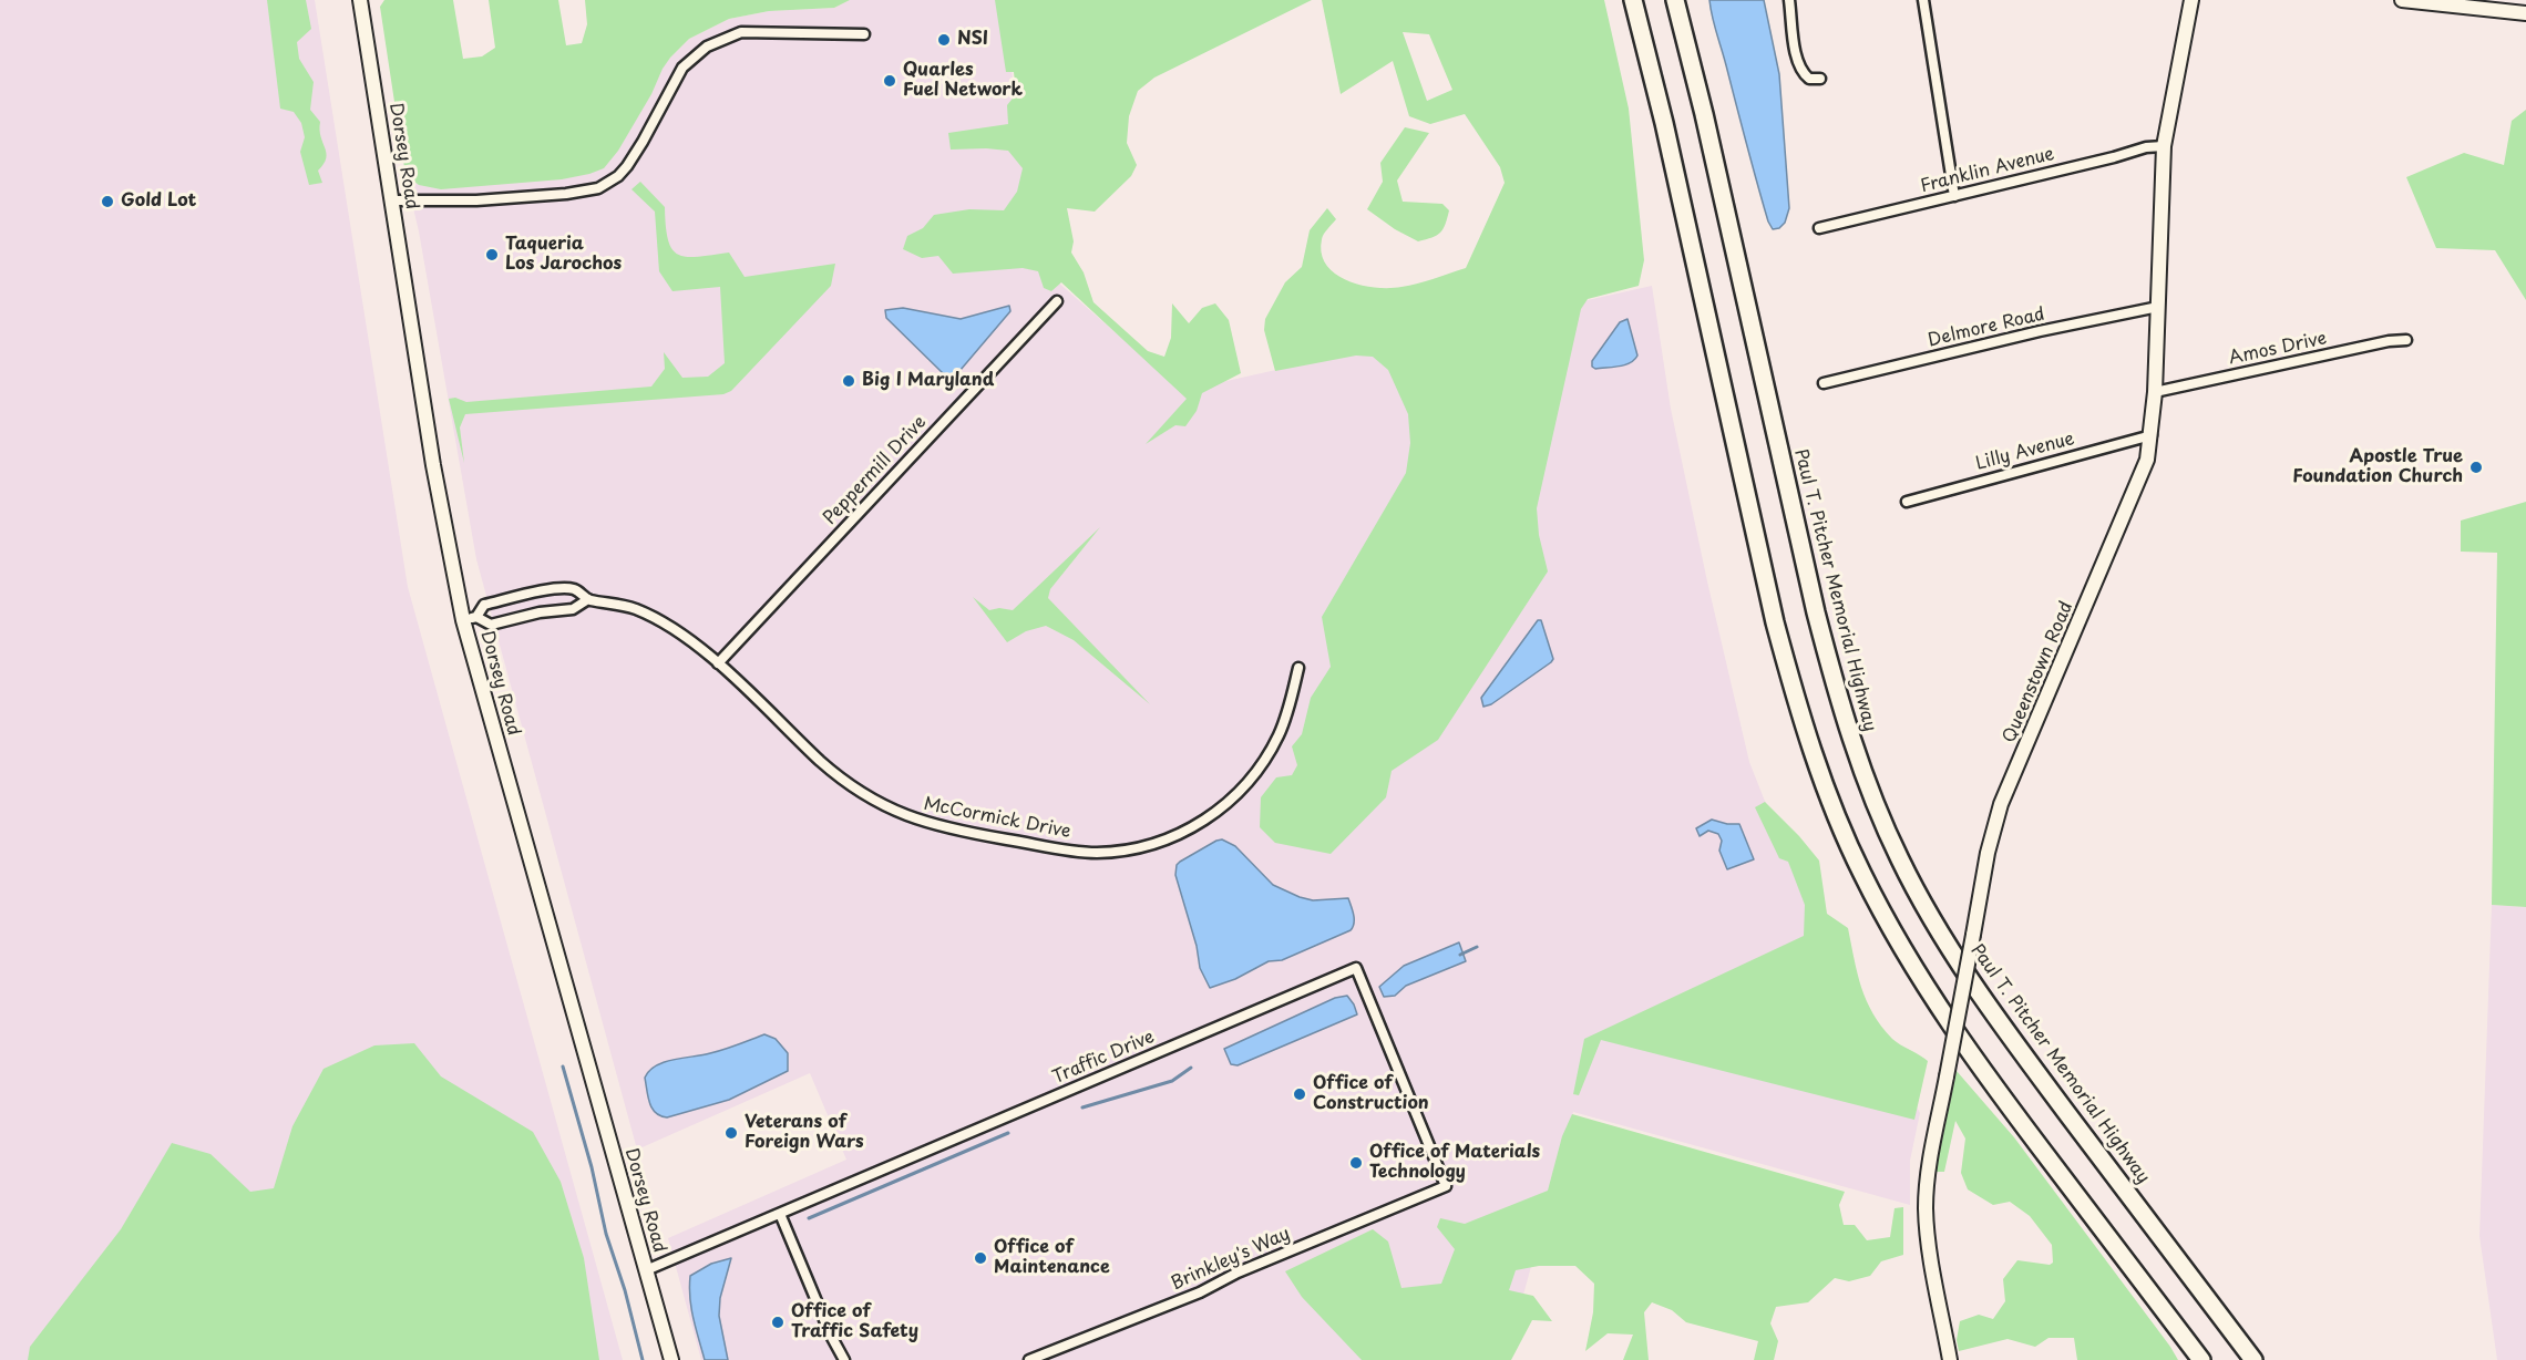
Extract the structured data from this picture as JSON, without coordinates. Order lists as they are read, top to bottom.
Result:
{
  "streets": {
    "highway": ["Paul T. Pitcher Memorial Highway"],
    "street": [
      "Dorsey Road",
      "Franklin Avenue",
      "Delmore Road",
      "Amos Drive",
      "Lilly Avenue",
      "Peppermill Drive",
      "Queenstown Road",
      "McCormick Drive",
      "Traffic Drive",
      "Brinkley's Way"
    ]
  },
  "crossings": [
    ["Dorsey Road", "McCormick Drive"],
    ["Dorsey Road", "Traffic Drive"],
    ["Franklin Avenue", "Queenstown Road"],
    ["Delmore Road", "Queenstown Road"],
    ["Amos Drive", "Queenstown Road"],
    ["Lilly Avenue", "Queenstown Road"],
    ["Peppermill Drive", "McCormick Drive"],
    ["Traffic Drive", "Brinkley's Way"]
  ],
  "places": [
    "NSI",
    "Quarles Fuel Network",
    "Gold Lot",
    "Taqueria Los Jarochos",
    "Big I Maryland",
    "Apostle True Foundation Church",
    "Office of Construction",
    "Veterans of Foreign Wars",
    "Office of Materials Technology",
    "Office of Maintenance",
    "Office of Traffic Safety"
  ]
}
